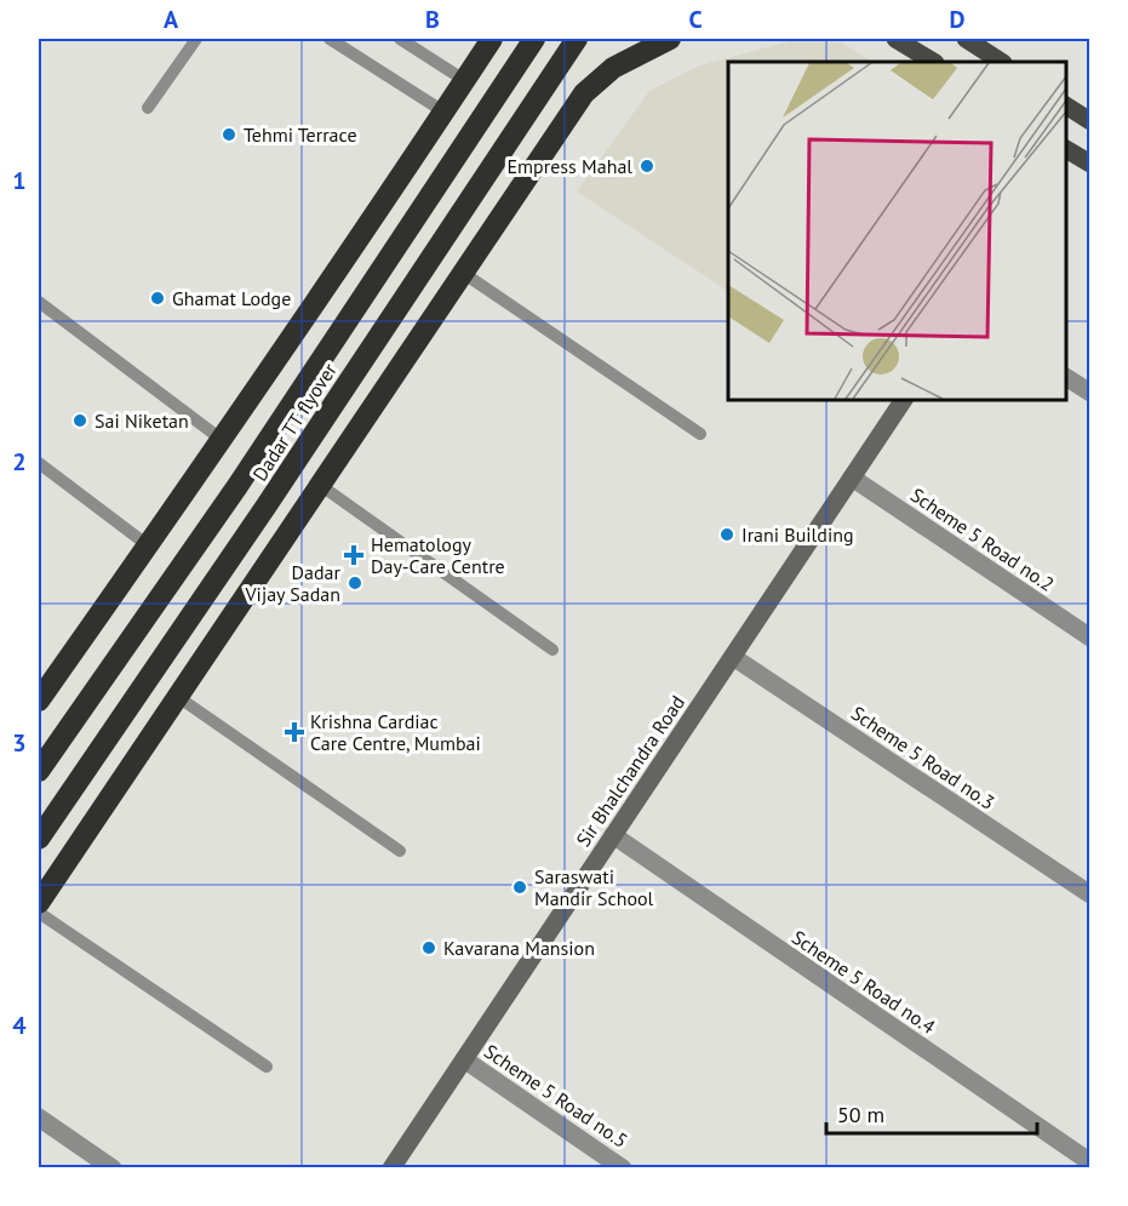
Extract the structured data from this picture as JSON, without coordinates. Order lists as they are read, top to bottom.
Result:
{
  "streets": {
    "highway": ["Dadar TT flyover"],
    "street": [
      "Scheme 5 Road no.2",
      "Scheme 5 Road no.3",
      "Sir Bhalchandra Road",
      "Scheme 5 Road no.4",
      "Scheme 5 Road no.5"
    ]
  },
  "crossings": [
    ["Scheme 5 Road no.2", "Sir Bhalchandra Road"],
    ["Scheme 5 Road no.3", "Sir Bhalchandra Road"],
    ["Sir Bhalchandra Road", "Scheme 5 Road no.4"],
    ["Sir Bhalchandra Road", "Scheme 5 Road no.5"]
  ],
  "places": {
    "other": [
      "Tehmi Terrace",
      "Empress Mahal",
      "Ghamat Lodge",
      "Sai Niketan",
      "Irani Building",
      "Dadar Vijay Sadan",
      "Saraswati Mandir School",
      "Kavarana Mansion"
    ],
    "health": ["Hematology Day-Care Centre", "Krishna Cardiac Care Centre, Mumbai"]
  },
  "scale_bar": "50 m",
  "grid": {
    "columns": [
      "A",
      "B",
      "C",
      "D"
    ],
    "rows": [
      "1",
      "2",
      "3",
      "4"
    ]
  }
}
